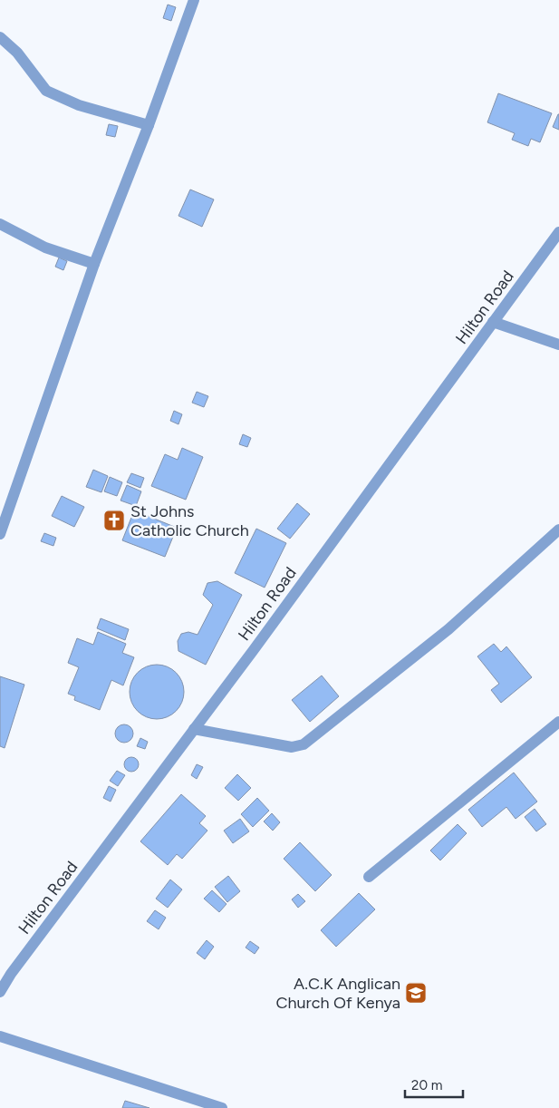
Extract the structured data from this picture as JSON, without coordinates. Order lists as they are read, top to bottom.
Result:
{
  "streets": {
    "street": ["Hilton Road"]
  },
  "places": {
    "church": ["St Johns Catholic Church"],
    "school or university": ["A.C.K Anglican Church Of Kenya"]
  },
  "scale_bar": "20 m"
}
